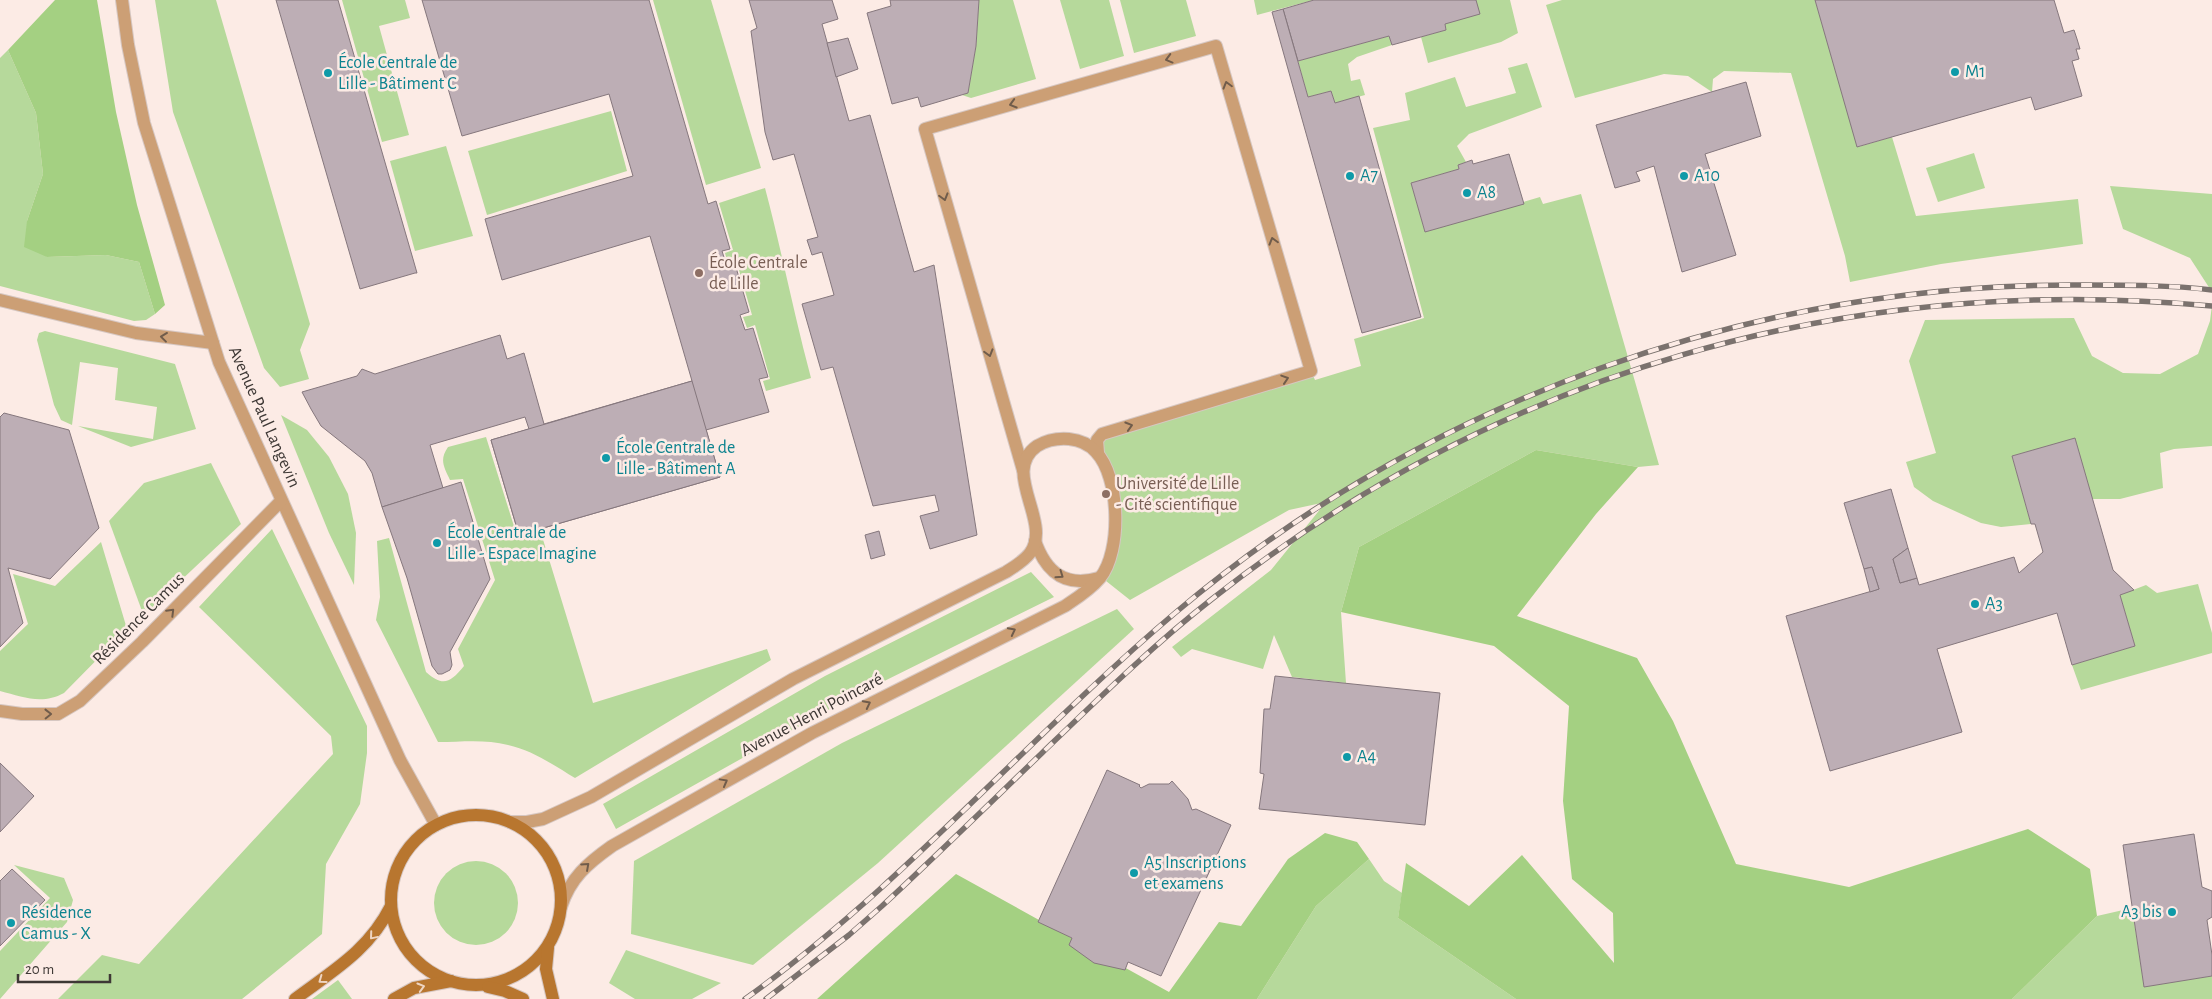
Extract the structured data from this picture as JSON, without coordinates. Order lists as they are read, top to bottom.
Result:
{
  "streets": {
    "street": ["Avenue Paul Langevin", "Résidence Camus", "Avenue Henri Poincaré"]
  },
  "crossings": [
    ["Avenue Paul Langevin", "Résidence Camus"],
    ["Avenue Paul Langevin", "Avenue Henri Poincaré"]
  ],
  "one_way": ["Résidence Camus"],
  "places": [
    "M1",
    "École Centrale de Lille - Bâtiment C",
    "A7",
    "A10",
    "A8",
    "École Centrale de Lille",
    "École Centrale de Lille - Bâtiment A",
    "Université de Lille ‐ Cité scientifique",
    "École Centrale de Lille - Espace Imagine",
    "A3",
    "A4",
    "A5 Inscriptions et examens",
    "A3 bis",
    "Résidence Camus - X"
  ],
  "scale_bar": "20 m"
}
